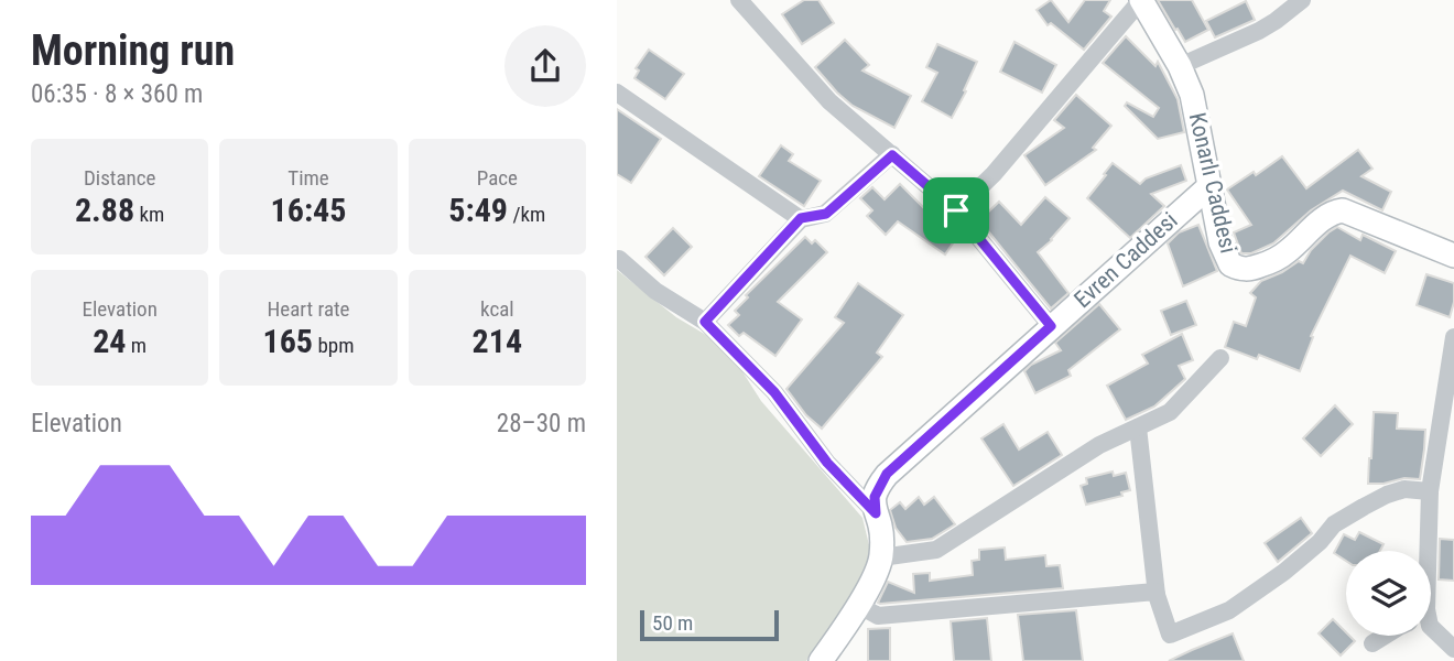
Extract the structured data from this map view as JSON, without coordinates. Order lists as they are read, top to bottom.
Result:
{
  "streets": {
    "street": ["Konarlı Caddesi", "Evren Caddesi"]
  },
  "crossings": [
    ["Konarlı Caddesi", "Evren Caddesi"]
  ],
  "scale_bar": "50 m",
  "page": {
    "heading": ["Morning run", "06:35 · 8 × 360 m"],
    "stats": [
      ["Distance", "2.88 km"],
      ["Time", "16:45"],
      ["Pace", "5:49 /km"],
      ["Elevation", "24 m"],
      ["Heart rate", "165 bpm"],
      ["kcal", "214"]
    ],
    "chart": ["Elevation", "28–30 m"],
    "scale": "50 m"
  }
}
